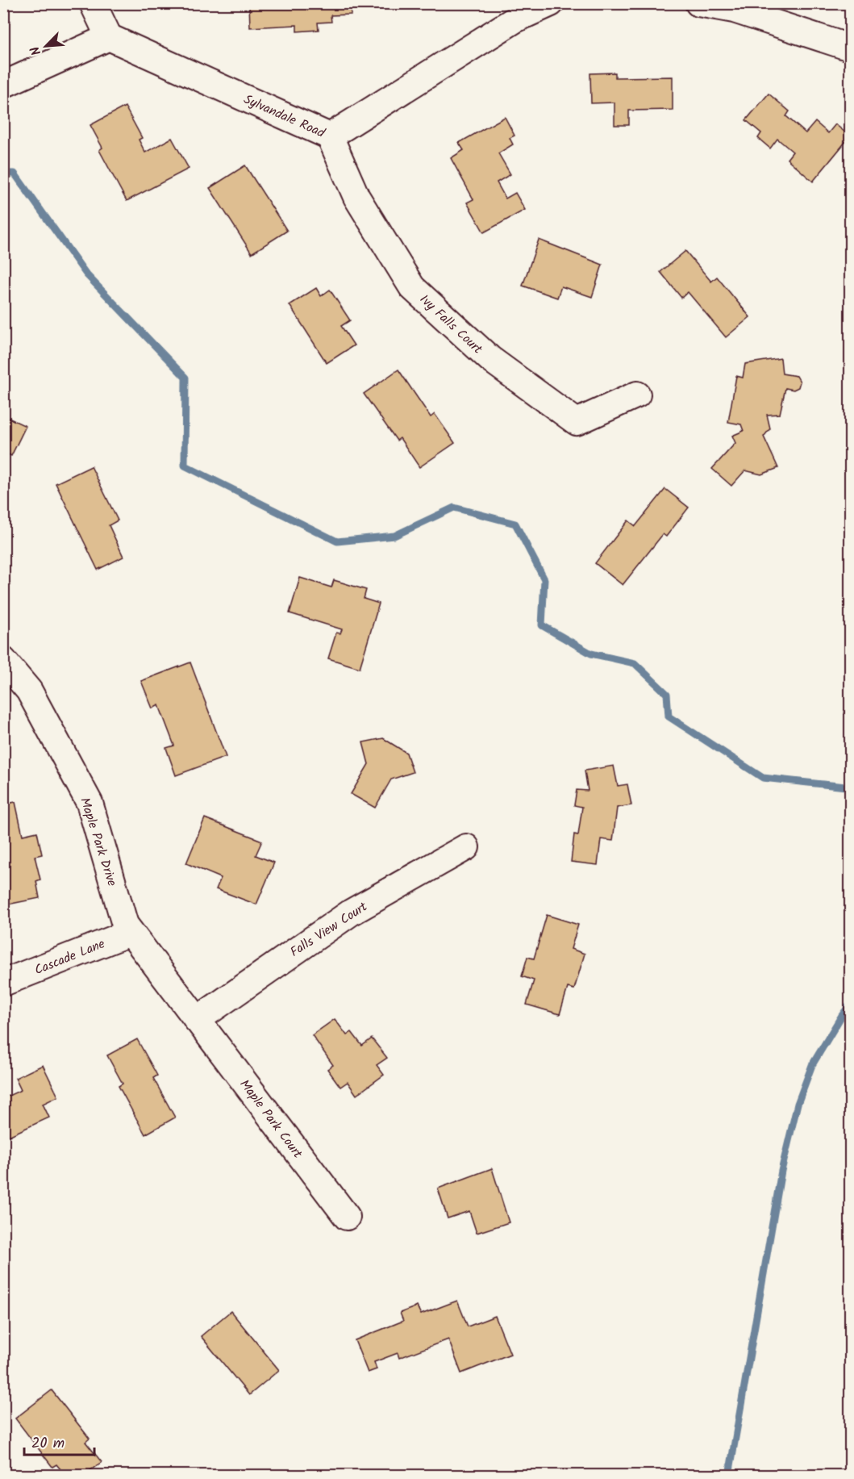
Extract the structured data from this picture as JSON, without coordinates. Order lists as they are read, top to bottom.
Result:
{
  "streets": {
    "street": [
      "Sylvandale Road",
      "Ivy Falls Court",
      "Maple Park Drive",
      "Falls View Court",
      "Cascade Lane",
      "Maple Park Court"
    ]
  },
  "crossings": [
    ["Sylvandale Road", "Ivy Falls Court"],
    ["Maple Park Drive", "Falls View Court"],
    ["Maple Park Drive", "Cascade Lane"],
    ["Maple Park Drive", "Maple Park Court"],
    ["Falls View Court", "Maple Park Court"]
  ],
  "scale_bar": "20 m",
  "north": "bottom left"
}
